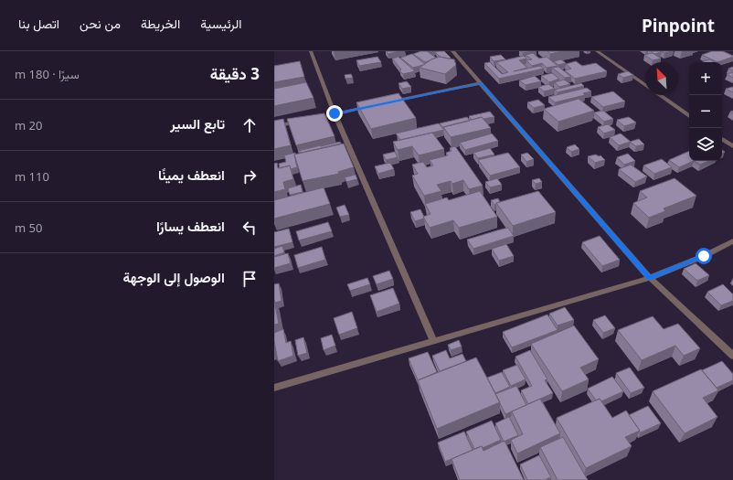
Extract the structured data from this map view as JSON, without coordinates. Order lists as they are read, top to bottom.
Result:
{
  "north": "top left",
  "page": {
    "header": "Pinpoint",
    "nav": [
      "الرئيسية",
      "الخريطة",
      "من نحن",
      "اتصل بنا"
    ],
    "heading": ["3 دقيقة", "سيرًا · 180 m"],
    "map_buttons": ["+", "−"],
    "list": [
      ["تابع السير", "20 m"],
      ["انعطف يمينًا", "110 m"],
      ["انعطف يسارًا", "50 m"],
      "الوصول إلى الوجهة"
    ]
  }
}
